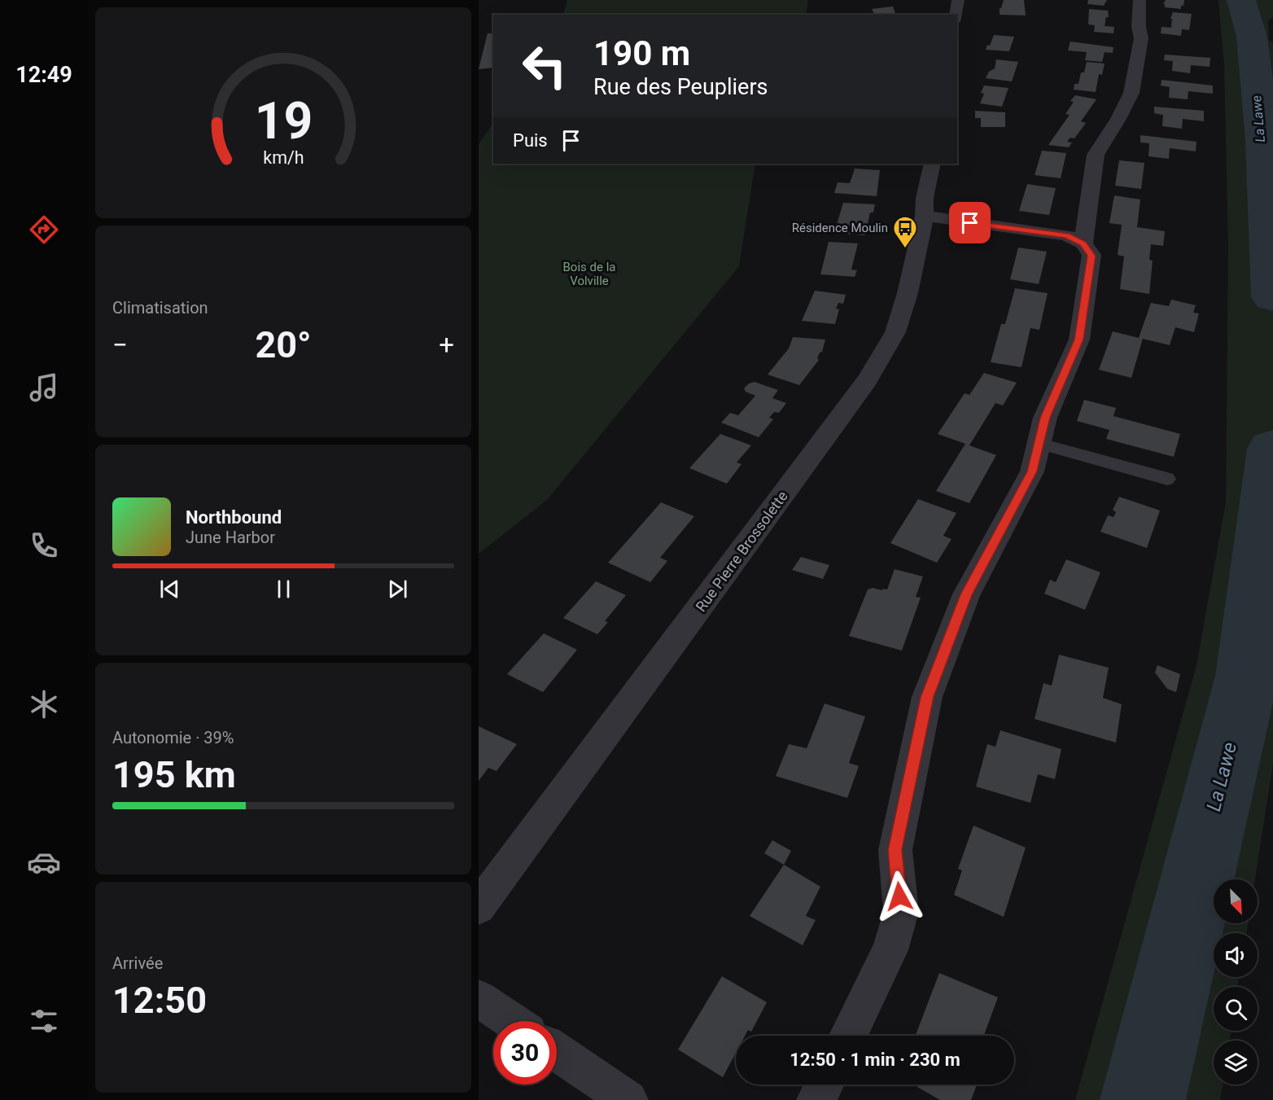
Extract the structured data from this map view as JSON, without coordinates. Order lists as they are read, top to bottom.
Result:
{
  "streets": {
    "street": ["Rue Pierre Brossolette"]
  },
  "water": ["La Lawe"],
  "parks": ["Bois de la Volville"],
  "places": {
    "bus stop": ["Résidence Moulin"]
  },
  "north": "bottom right",
  "page": {
    "tabs": "12:49",
    "turn": ["190 m", "Rue des Peupliers"],
    "then": "Puis",
    "tile": [
      "Climatisation",
      ["Autonomie · 39%", "195 km"],
      ["Arrivée", "12:50"]
    ],
    "heat": ["−", "20°", "+"],
    "song": ["Northbound", "June Harbor"],
    "limit": "30",
    "trip": "12:50 · 1 min · 230 m",
    "gauge": ["19", "km/h"]
  }
}
